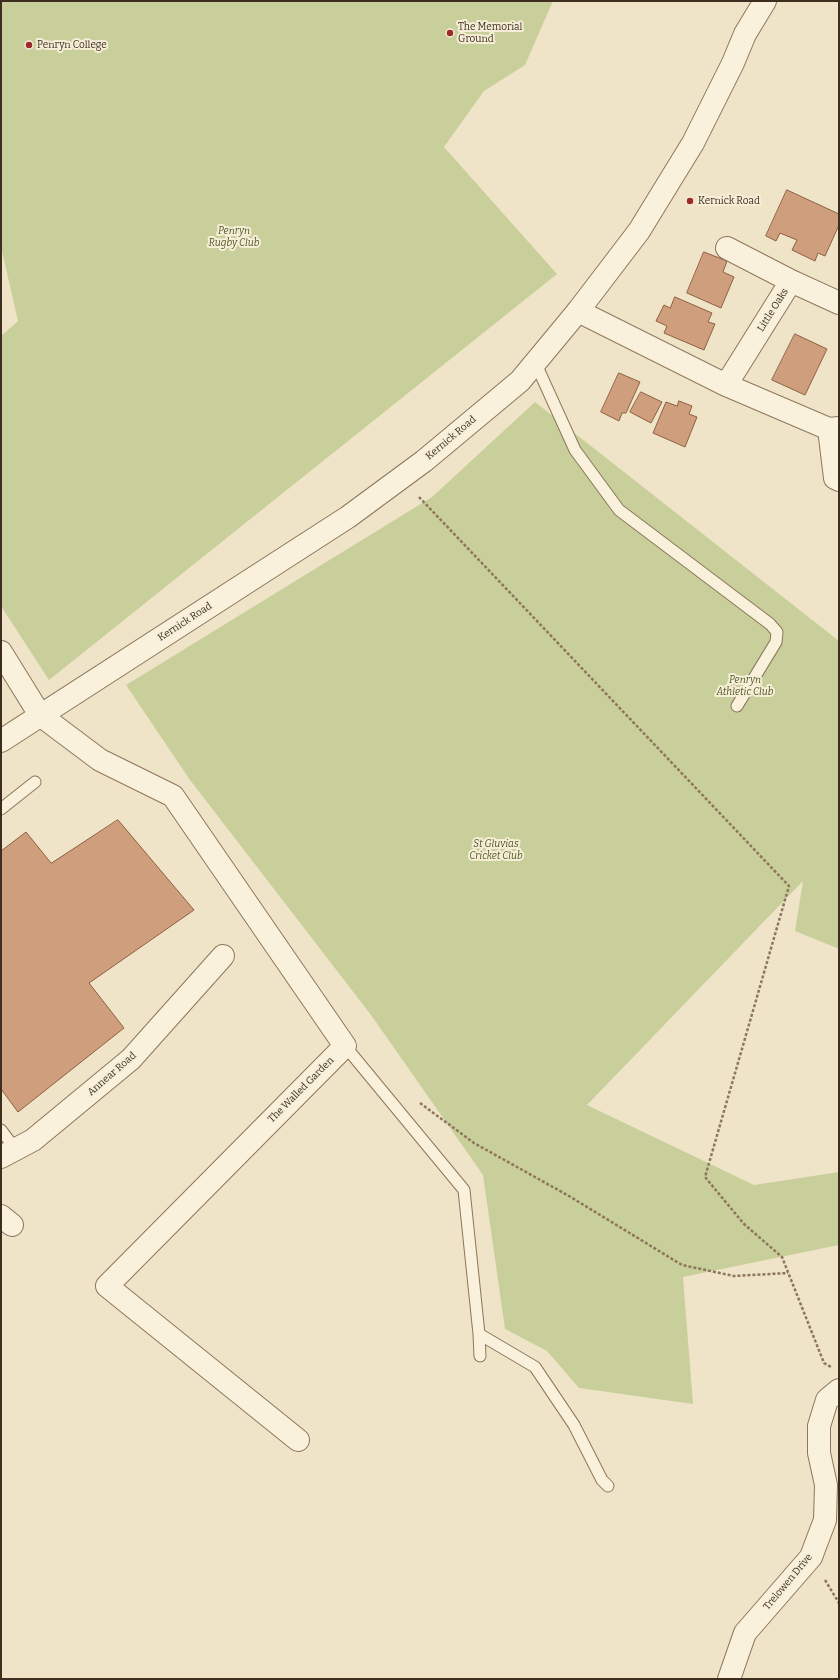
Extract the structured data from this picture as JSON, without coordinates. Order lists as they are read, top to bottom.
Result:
{
  "streets": {
    "street": [
      "Little Oaks",
      "Kernick Road",
      "Annear Road",
      "The Walled Garden",
      "Trelowen Drive"
    ]
  },
  "parks": ["Penryn Rugby Club", "Penryn Athletic Club", "St Gluvias Cricket Club"],
  "places": ["The Memorial Ground", "Penryn College", "Kernick Road"]
}
